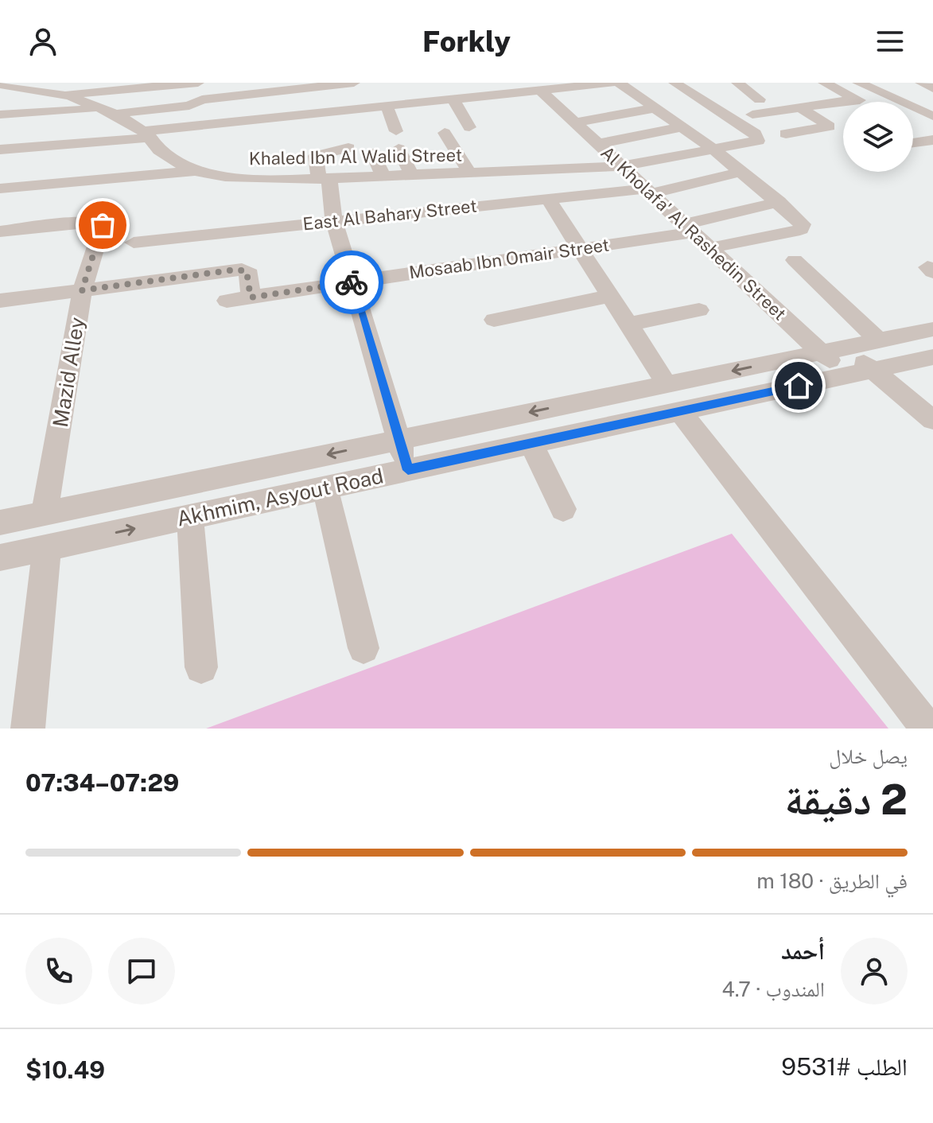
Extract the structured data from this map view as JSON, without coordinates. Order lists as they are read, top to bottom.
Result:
{
  "streets": {
    "street": [
      "Khaled Ibn Al Walid Street",
      "East Al Bahary Street",
      "Al Kholafa' Al Rashedin Street",
      "Mosaab Ibn Omair Street",
      "Mazid Alley",
      "Akhmim, Asyout Road"
    ]
  },
  "crossings": [
    ["Khaled Ibn Al Walid Street", "Al Kholafa' Al Rashedin Street"],
    ["East Al Bahary Street", "Al Kholafa' Al Rashedin Street"],
    ["Al Kholafa' Al Rashedin Street", "Mosaab Ibn Omair Street"],
    ["Al Kholafa' Al Rashedin Street", "Akhmim, Asyout Road"],
    ["Mazid Alley", "Akhmim, Asyout Road"]
  ],
  "page": {
    "header": "Forkly",
    "heading": ["2 دقيقة", "يصل خلال", "07:29–07:34"],
    "panel": [
      "أحمد",
      "المندوب · 4.7",
      "الطلب #9531",
      "$10.49"
    ],
    "bar": "في الطريق · 180 m"
  }
}
